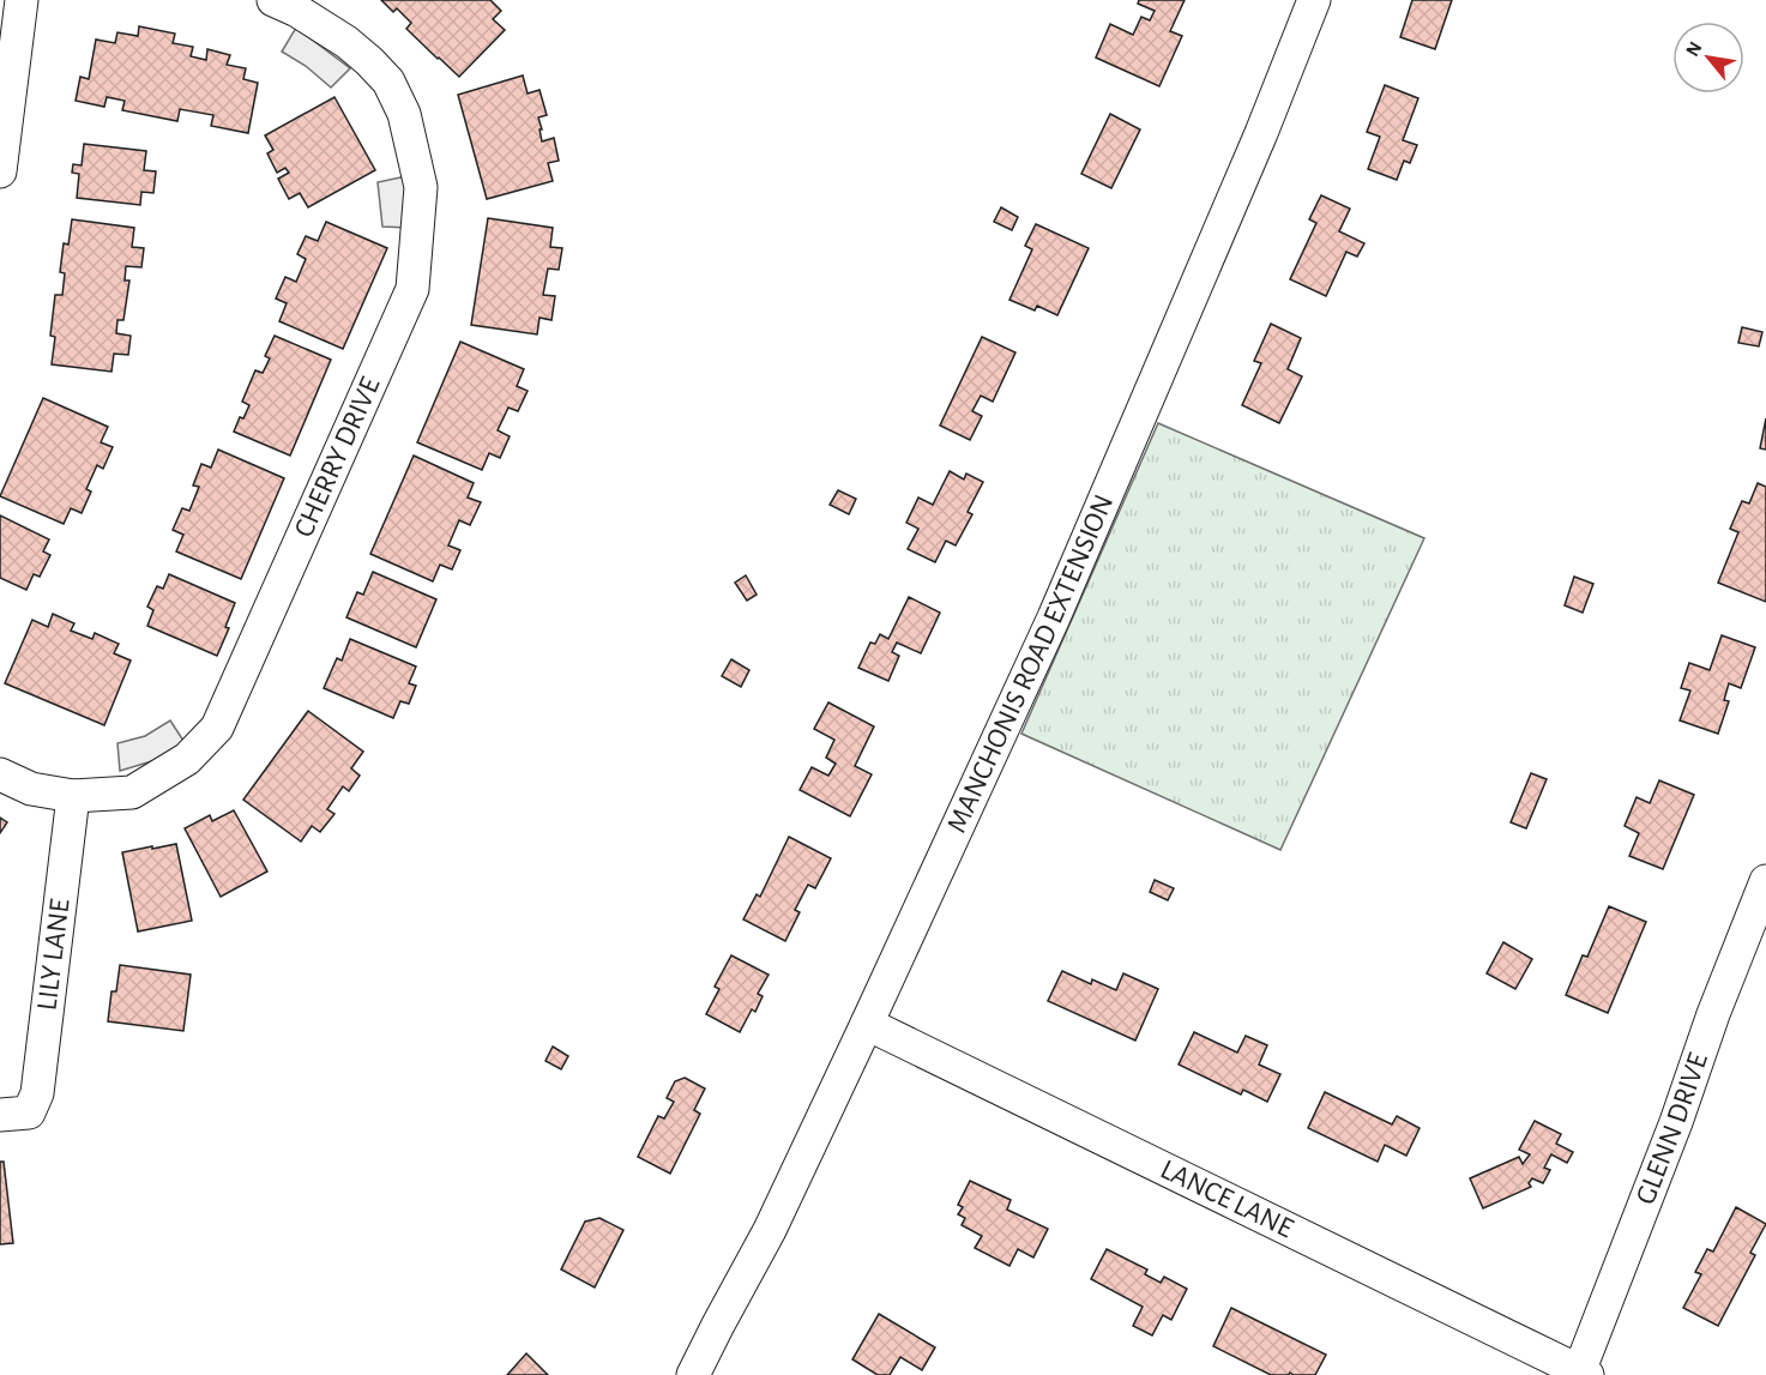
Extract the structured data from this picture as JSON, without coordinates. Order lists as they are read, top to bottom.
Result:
{
  "streets": {
    "street": [
      "CHERRY DRIVE",
      "MANCHONIS ROAD EXTENSION",
      "LILY LANE",
      "GLENN DRIVE",
      "LANCE LANE"
    ]
  },
  "crossings": [
    ["CHERRY DRIVE", "LILY LANE"],
    ["MANCHONIS ROAD EXTENSION", "LANCE LANE"],
    ["GLENN DRIVE", "LANCE LANE"]
  ],
  "north": "top left"
}
